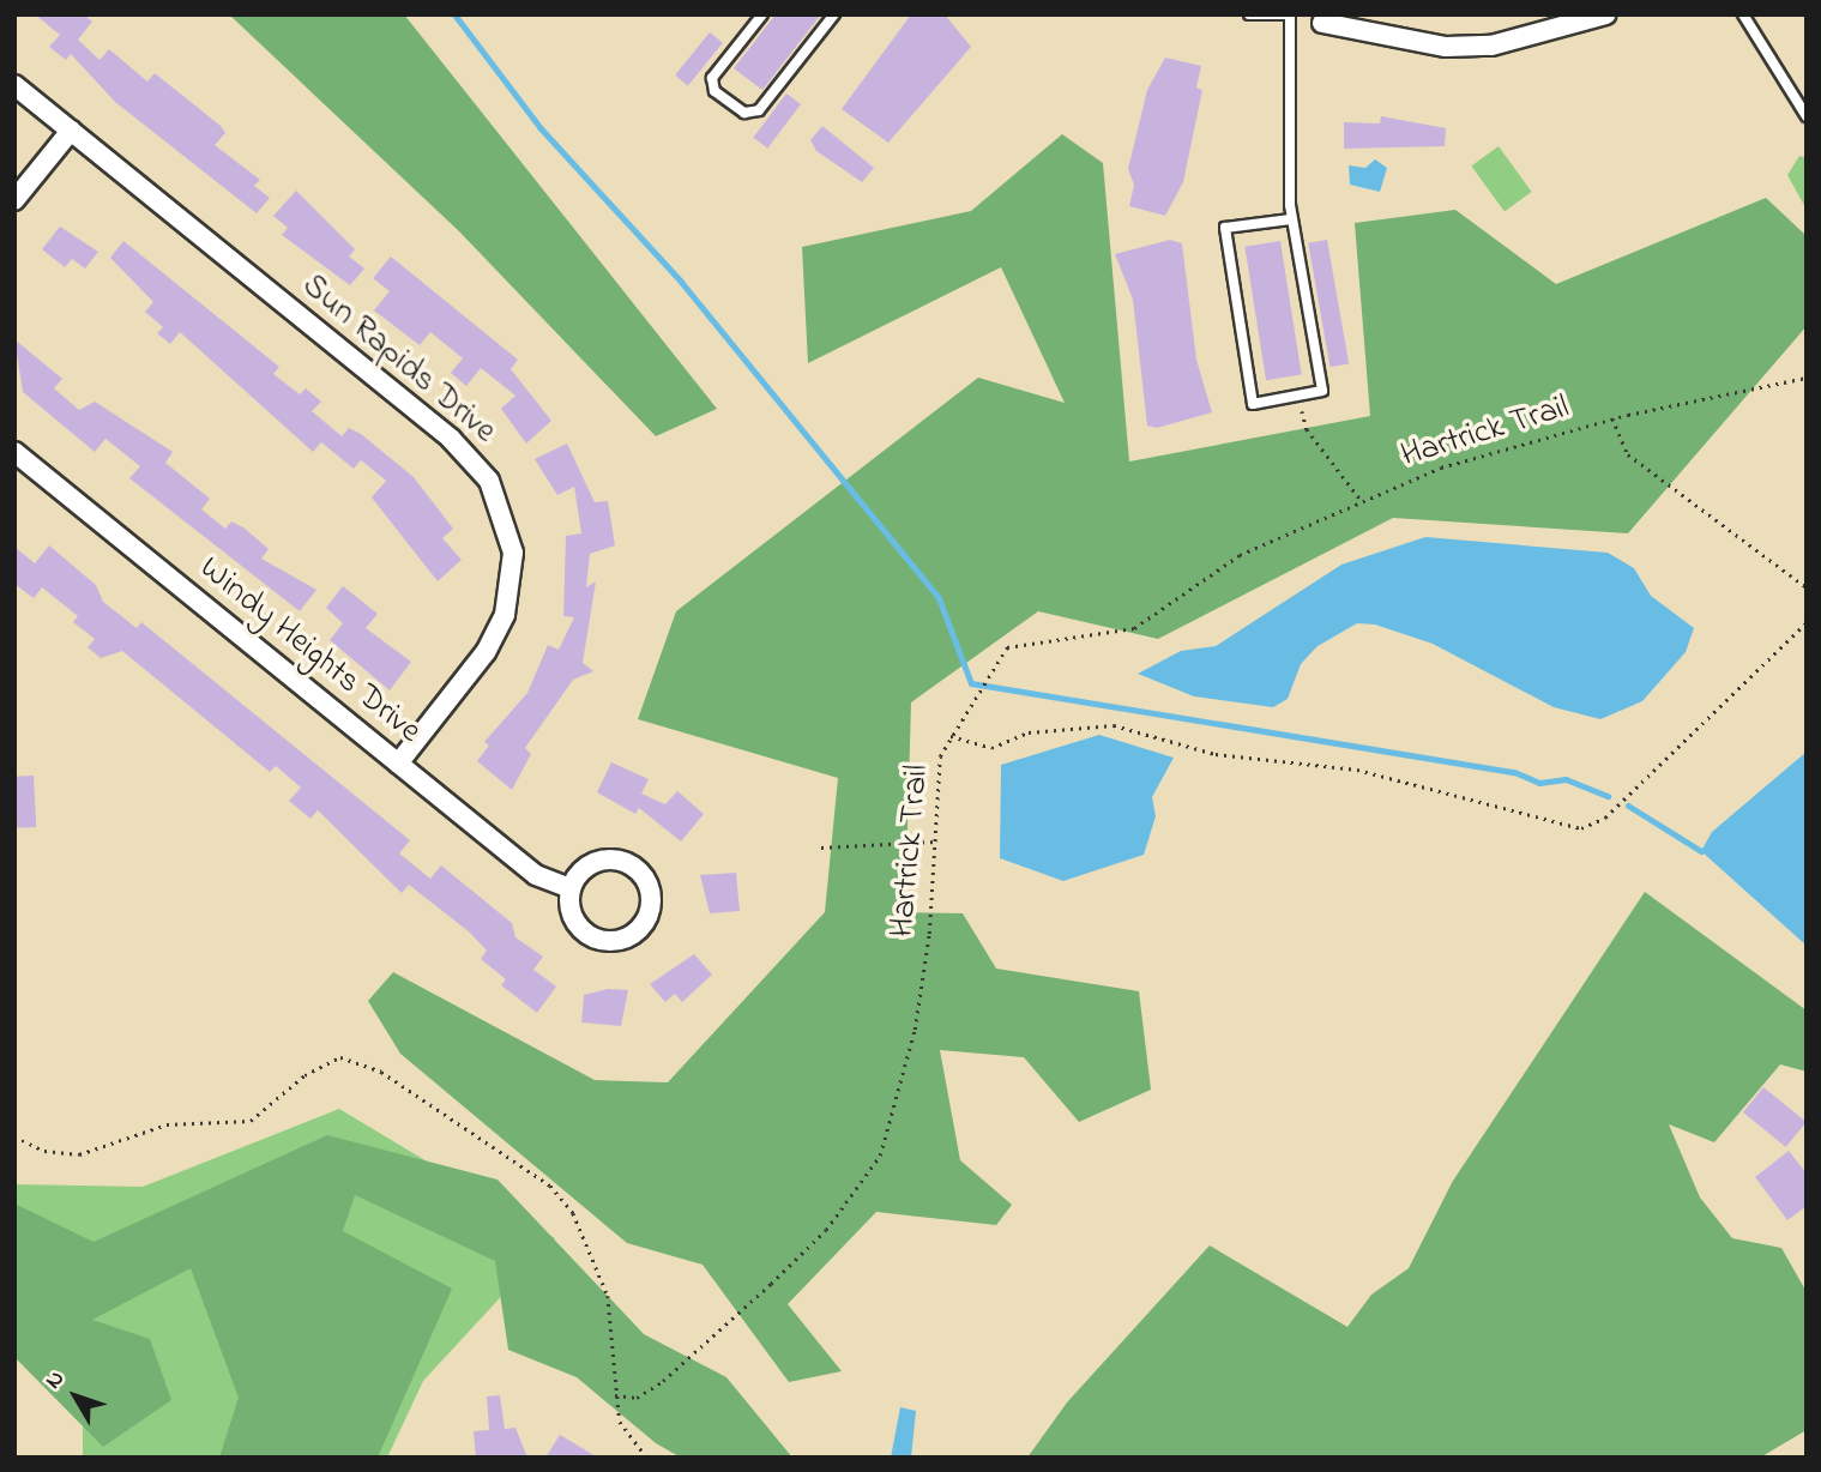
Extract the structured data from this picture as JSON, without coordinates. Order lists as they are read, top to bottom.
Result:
{
  "streets": {
    "street": ["Sun Rapids Drive", "Windy Heights Drive"],
    "path": ["Hartrick Trail"]
  },
  "crossings": [
    ["Sun Rapids Drive", "Windy Heights Drive"]
  ],
  "north": "top left"
}
